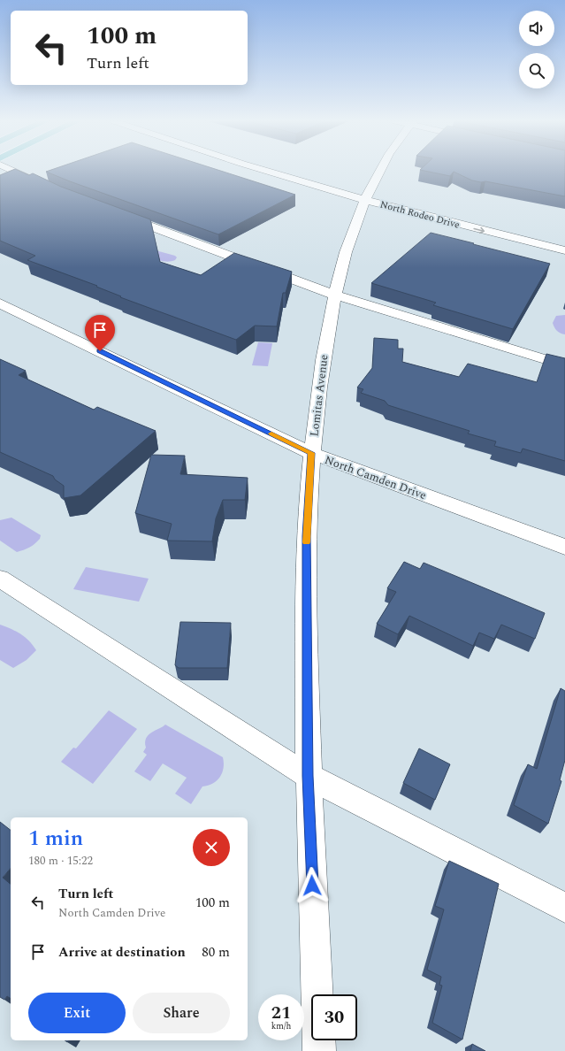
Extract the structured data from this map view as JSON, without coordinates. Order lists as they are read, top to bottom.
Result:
{
  "streets": {
    "street": ["North Rodeo Drive", "Lomitas Avenue", "North Camden Drive"]
  },
  "crossings": [
    ["North Rodeo Drive", "Lomitas Avenue"],
    ["Lomitas Avenue", "North Camden Drive"]
  ],
  "page": {
    "turn": ["100 m", "Turn left"],
    "heading": ["1 min", "180 m · 15:22"],
    "list": [
      {
        "name": "Turn left",
        "note": "North Camden Drive",
        "value": "100 m"
      },
      {
        "name": "Arrive at destination",
        "value": "80 m"
      }
    ],
    "buttons": ["Exit", "Share"],
    "speed": "21 km/h",
    "limit": "30"
  }
}
